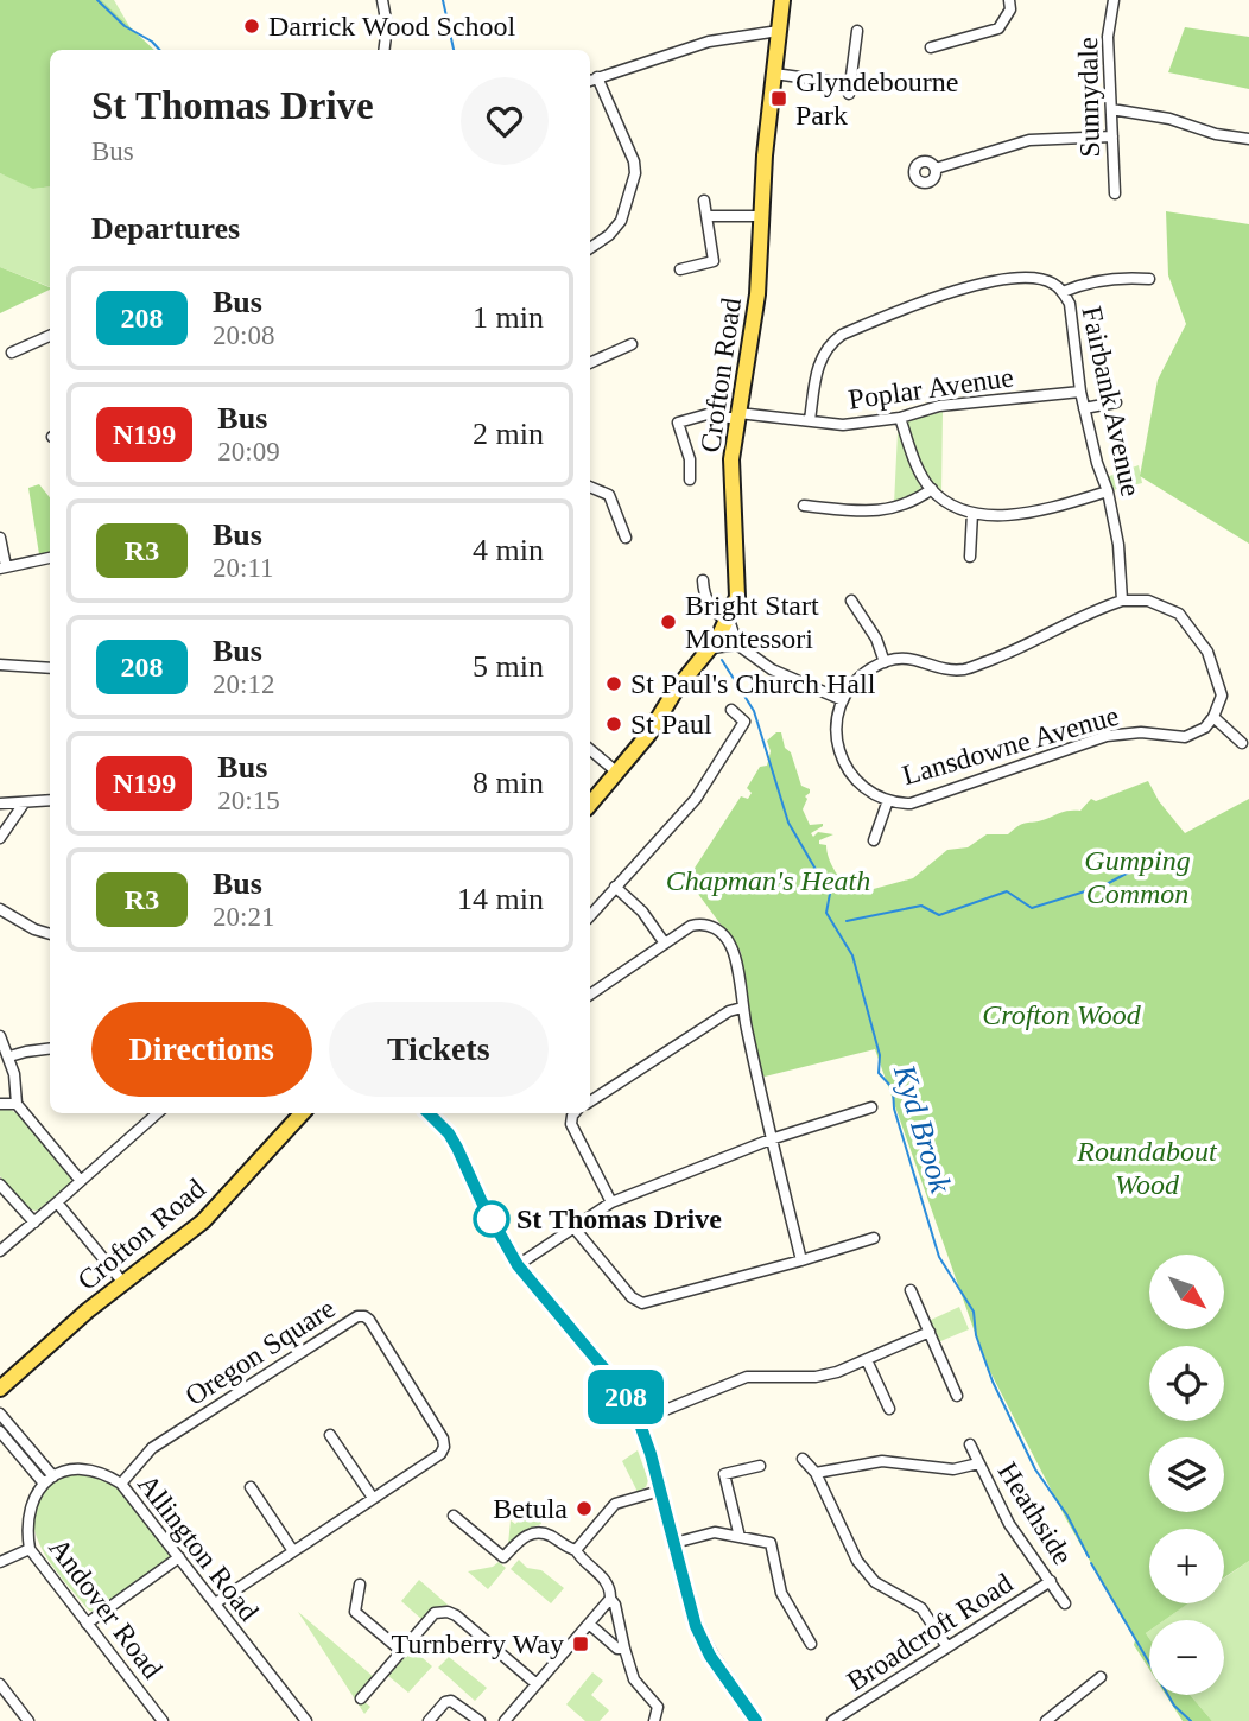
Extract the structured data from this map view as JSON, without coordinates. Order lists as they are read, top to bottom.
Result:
{
  "streets": {
    "main road": ["Crofton Road"],
    "street": [
      "Sunnydale",
      "Poplar Avenue",
      "Fairbank Avenue",
      "Lansdowne Avenue",
      "Oregon Square",
      "Heathside",
      "Allington Road",
      "Andover Road",
      "Broadcroft Road"
    ]
  },
  "crossings": [
    ["Crofton Road", "Poplar Avenue"],
    ["Poplar Avenue", "Fairbank Avenue"],
    ["Oregon Square", "Allington Road"],
    ["Oregon Square", "Andover Road"],
    ["Heathside", "Broadcroft Road"],
    ["Allington Road", "Andover Road"]
  ],
  "water": ["Kyd Brook"],
  "parks": [
    "Gumping Common",
    "Chapman's Heath",
    "Crofton Wood",
    "Roundabout Wood"
  ],
  "places": {
    "other": [
      "Darrick Wood School",
      "Bright Start Montessori",
      "St Paul's Church Hall",
      "St Paul",
      "St Thomas Drive",
      "Betula"
    ],
    "transit": ["Glyndebourne Park", "Turnberry Way"]
  },
  "lines": ["bus line 208"],
  "north": "bottom right",
  "page": {
    "on_map": "208",
    "heading": [
      ["St Thomas Drive", "Bus"],
      "Departures"
    ],
    "list": [
      {
        "mark": "208",
        "name": "Bus",
        "note": "20:08",
        "value": "1 min"
      },
      {
        "mark": "N199",
        "name": "Bus",
        "note": "20:09",
        "value": "2 min"
      },
      {
        "mark": "R3",
        "name": "Bus",
        "note": "20:11",
        "value": "4 min"
      },
      {
        "mark": "208",
        "name": "Bus",
        "note": "20:12",
        "value": "5 min"
      },
      {
        "mark": "N199",
        "name": "Bus",
        "note": "20:15",
        "value": "8 min"
      },
      {
        "mark": "R3",
        "name": "Bus",
        "note": "20:21",
        "value": "14 min"
      }
    ],
    "buttons": ["Directions", "Tickets"],
    "map_buttons": ["+", "−"]
  }
}
